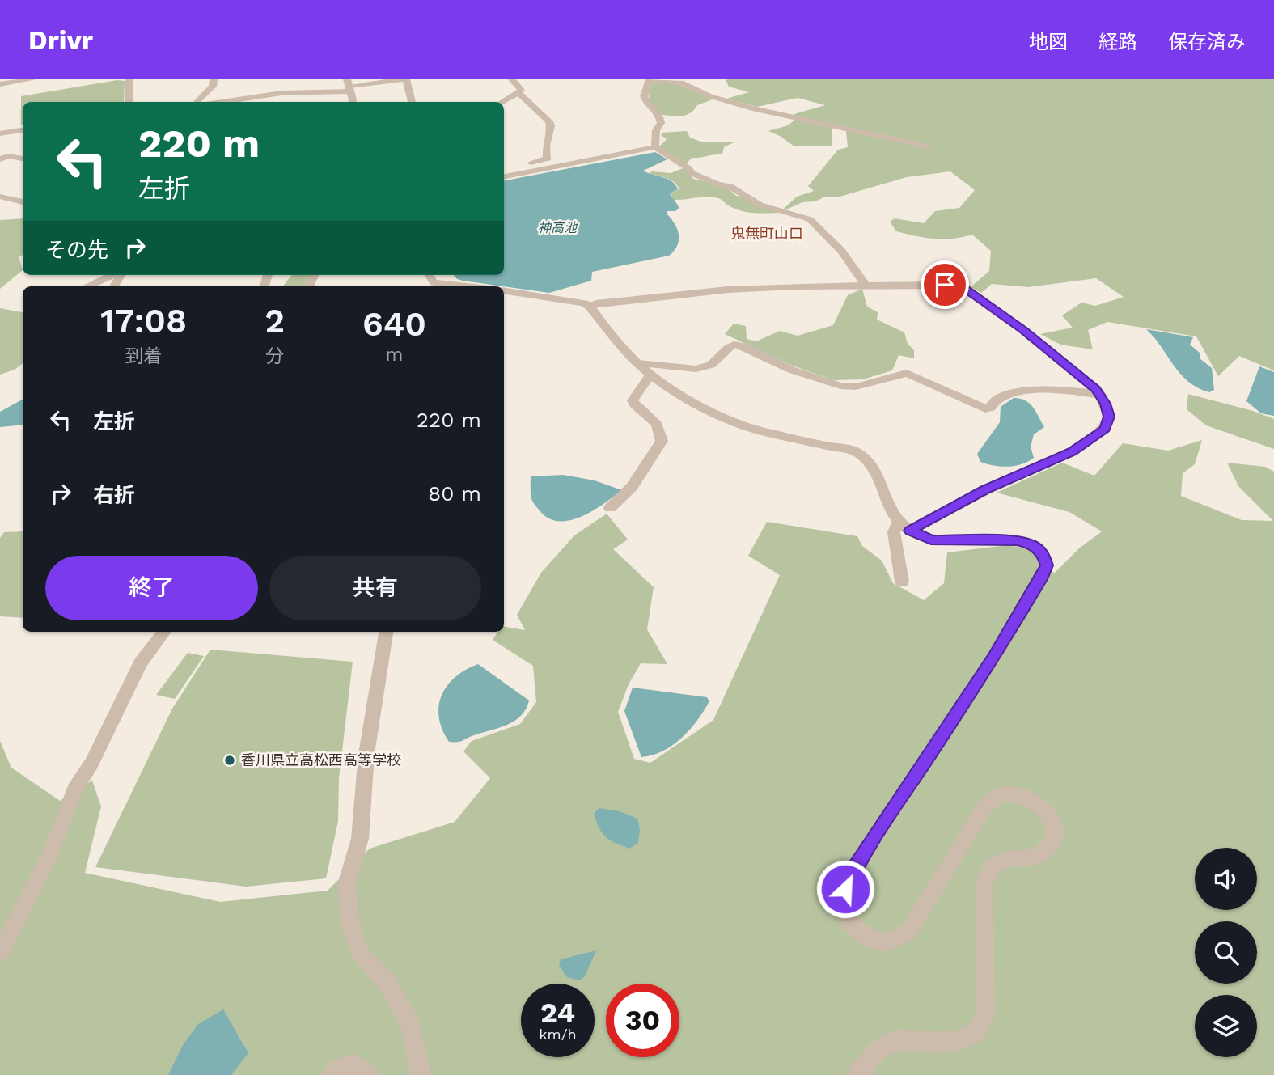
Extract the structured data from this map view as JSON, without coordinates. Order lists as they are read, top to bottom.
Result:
{
  "districts": ["鬼無町山口"],
  "water": ["神高池"],
  "places": ["香川県立高松西高等学校"],
  "page": {
    "header": "Drivr",
    "nav": ["地図", "経路", "保存済み"],
    "turn": ["220 m", "左折"],
    "then": "その先",
    "eta": [
      "17:08",
      "到着",
      "2",
      "分",
      "640",
      "m"
    ],
    "list": [
      {
        "name": "左折",
        "value": "220 m"
      },
      {
        "name": "右折",
        "value": "80 m"
      }
    ],
    "buttons": ["終了", "共有"],
    "speed": "24 km/h",
    "limit": "30"
  }
}
